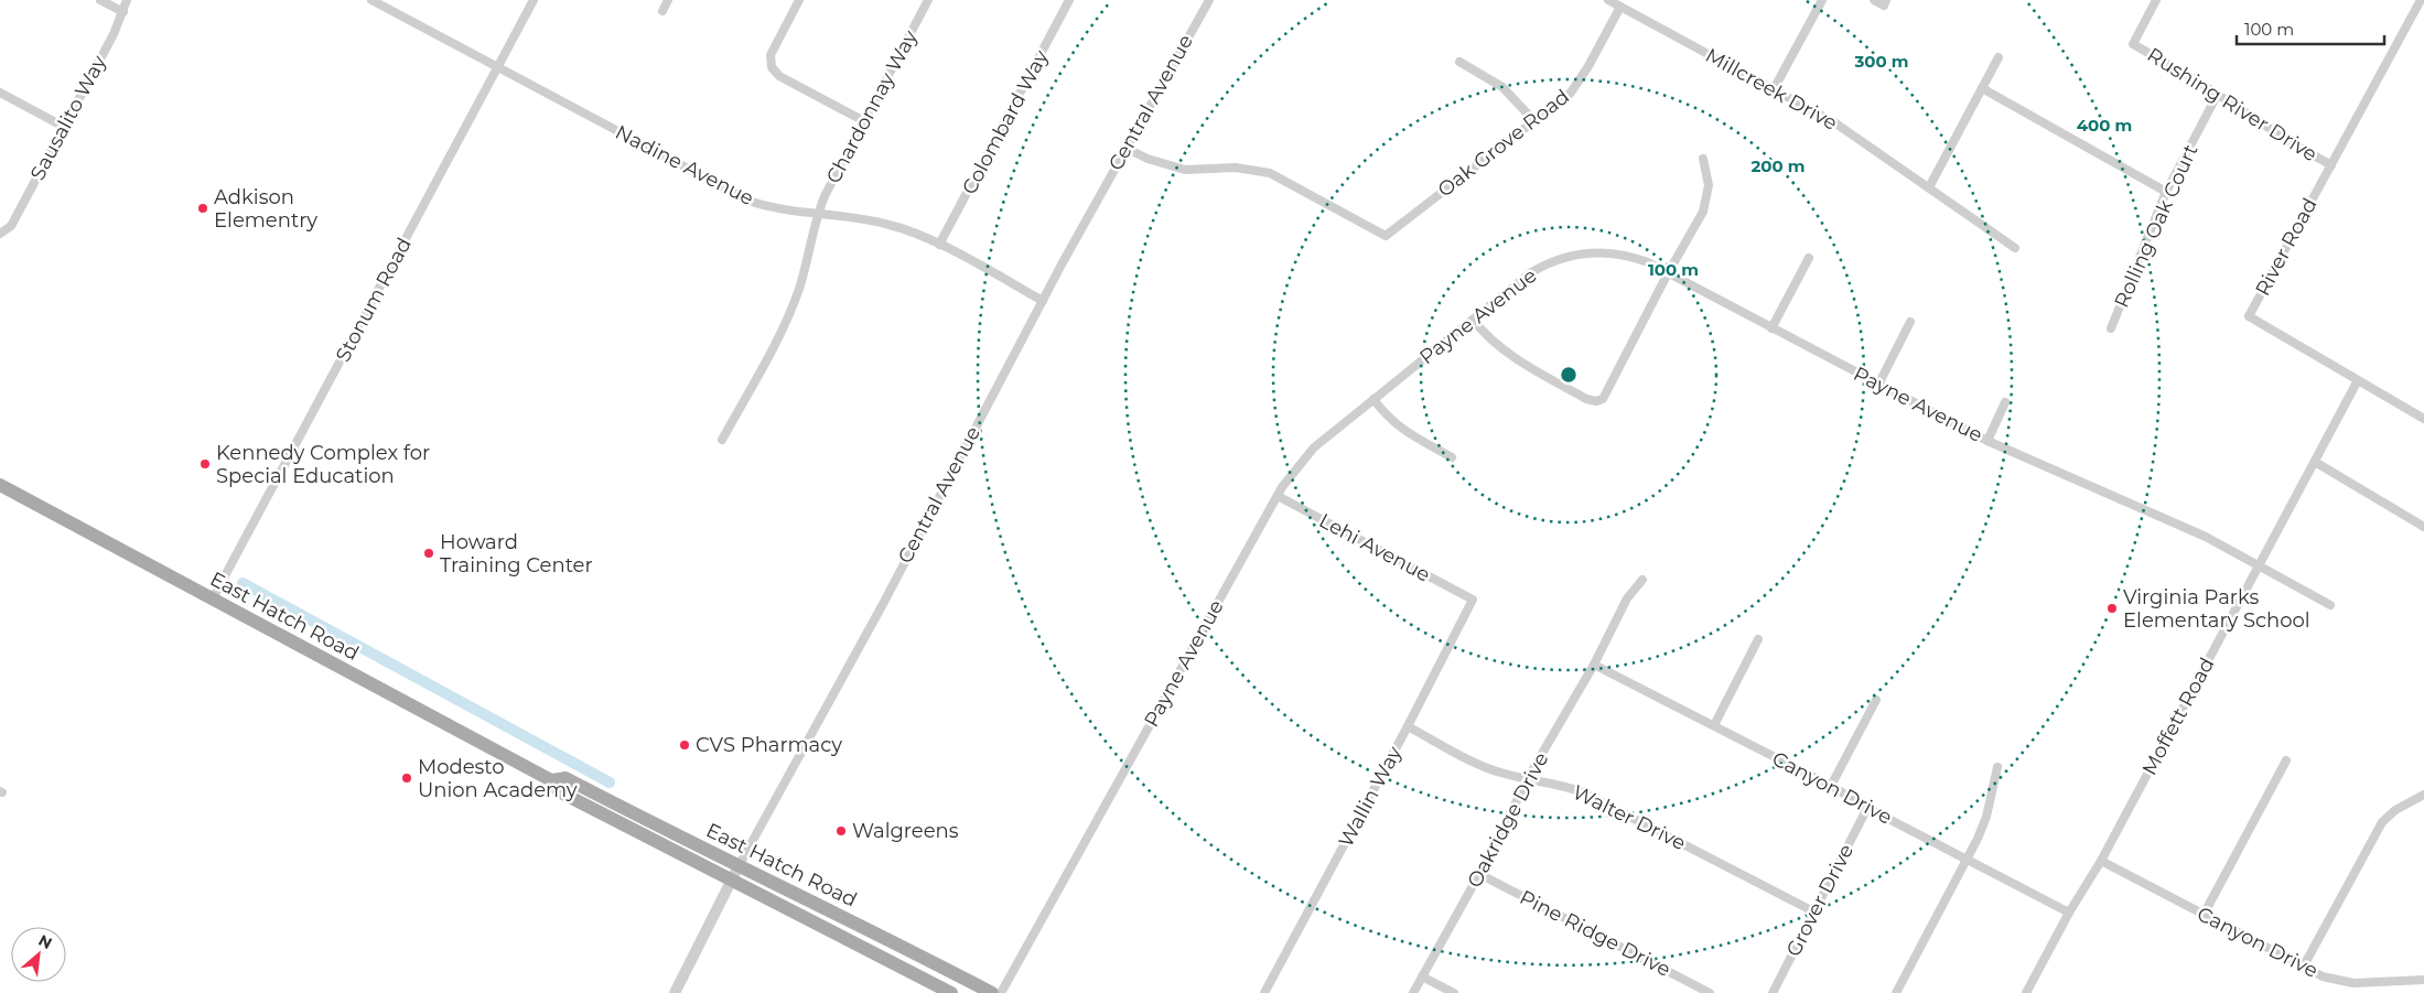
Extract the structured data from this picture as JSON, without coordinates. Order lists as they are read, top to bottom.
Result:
{
  "streets": {
    "main road": ["East Hatch Road"],
    "street": [
      "Millcreek Drive",
      "Central Avenue",
      "Rushing River Drive",
      "Chardonnay Way",
      "Sausalito Way",
      "Colombard Way",
      "Oak Grove Road",
      "Nadine Avenue",
      "Rolling Oak Court",
      "River Road",
      "Stonum Road",
      "Payne Avenue",
      "Lehi Avenue",
      "Moffett Road",
      "Canyon Drive",
      "Wallin Way",
      "Walter Drive",
      "Oakridge Drive",
      "Grover Drive",
      "Pine Ridge Drive"
    ]
  },
  "crossings": [
    ["Millcreek Drive", "Oak Grove Road"],
    ["Central Avenue", "Oak Grove Road"],
    ["Central Avenue", "Nadine Avenue"],
    ["Central Avenue", "East Hatch Road"],
    ["Rushing River Drive", "Rolling Oak Court"],
    ["Rushing River Drive", "River Road"],
    ["Chardonnay Way", "Nadine Avenue"],
    ["Colombard Way", "Nadine Avenue"],
    ["Nadine Avenue", "Stonum Road"],
    ["River Road", "Moffett Road"],
    ["Stonum Road", "East Hatch Road"],
    ["Payne Avenue", "Lehi Avenue"],
    ["Payne Avenue", "Moffett Road"],
    ["Lehi Avenue", "Wallin Way"],
    ["Moffett Road", "Canyon Drive"],
    ["Canyon Drive", "Oakridge Drive"],
    ["Canyon Drive", "Grover Drive"],
    ["Wallin Way", "Walter Drive"],
    ["Walter Drive", "Oakridge Drive"],
    ["Walter Drive", "Grover Drive"],
    ["Oakridge Drive", "Pine Ridge Drive"]
  ],
  "places": [
    "Adkison Elementry",
    "Kennedy Complex for Special Education",
    "Howard Training Center",
    "Virginia Parks Elementary School",
    "CVS Pharmacy",
    "Modesto Union Academy",
    "Walgreens"
  ],
  "scale_bar": "100 m",
  "north": "top right",
  "rings": [
    "300 m",
    "400 m",
    "200 m",
    "100 m"
  ]
}
